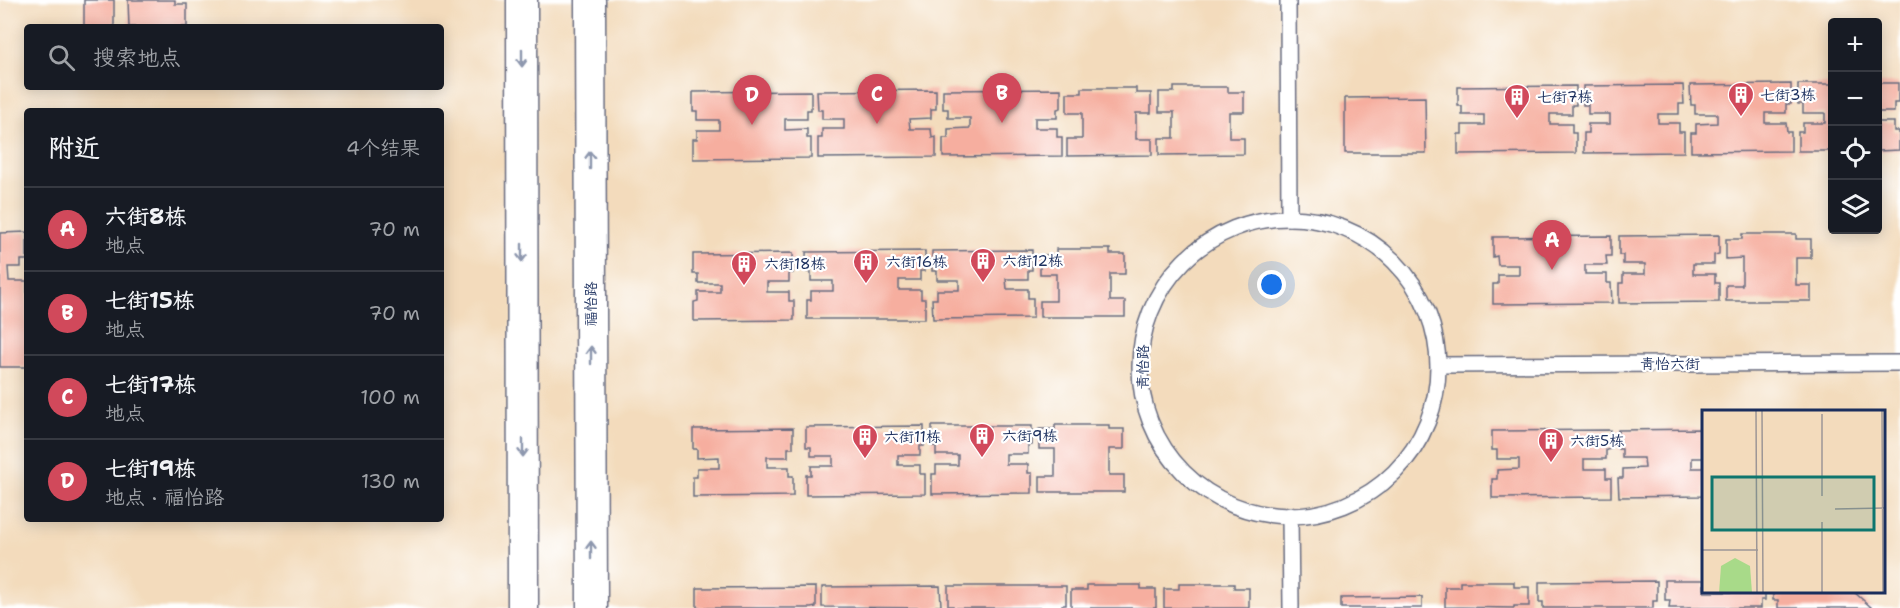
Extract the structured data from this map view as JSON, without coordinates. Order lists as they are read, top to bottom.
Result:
{
  "streets": {
    "street": ["福怡路"],
    "lane": ["青怡六街", "青怡路"]
  },
  "crossings": [
    ["青怡六街", "青怡路"]
  ],
  "places": {
    "building": [
      "七街3栋",
      "七街7栋",
      "六街12栋",
      "六街16栋",
      "六街18栋",
      "六街9栋",
      "六街11栋",
      "六街5栋"
    ]
  },
  "page": {
    "map_buttons": ["+", "−"],
    "search": "搜索地点",
    "pins": [
      "B",
      "C",
      "D",
      "A"
    ],
    "heading": ["附近", "4个结果"],
    "list": [
      {
        "mark": "A",
        "name": "六街8栋",
        "note": "地点",
        "value": "70 m"
      },
      {
        "mark": "B",
        "name": "七街15栋",
        "note": "地点",
        "value": "70 m"
      },
      {
        "mark": "C",
        "name": "七街17栋",
        "note": "地点",
        "value": "100 m"
      },
      {
        "mark": "D",
        "name": "七街19栋",
        "note": "地点 · 福怡路",
        "value": "130 m"
      }
    ]
  }
}
